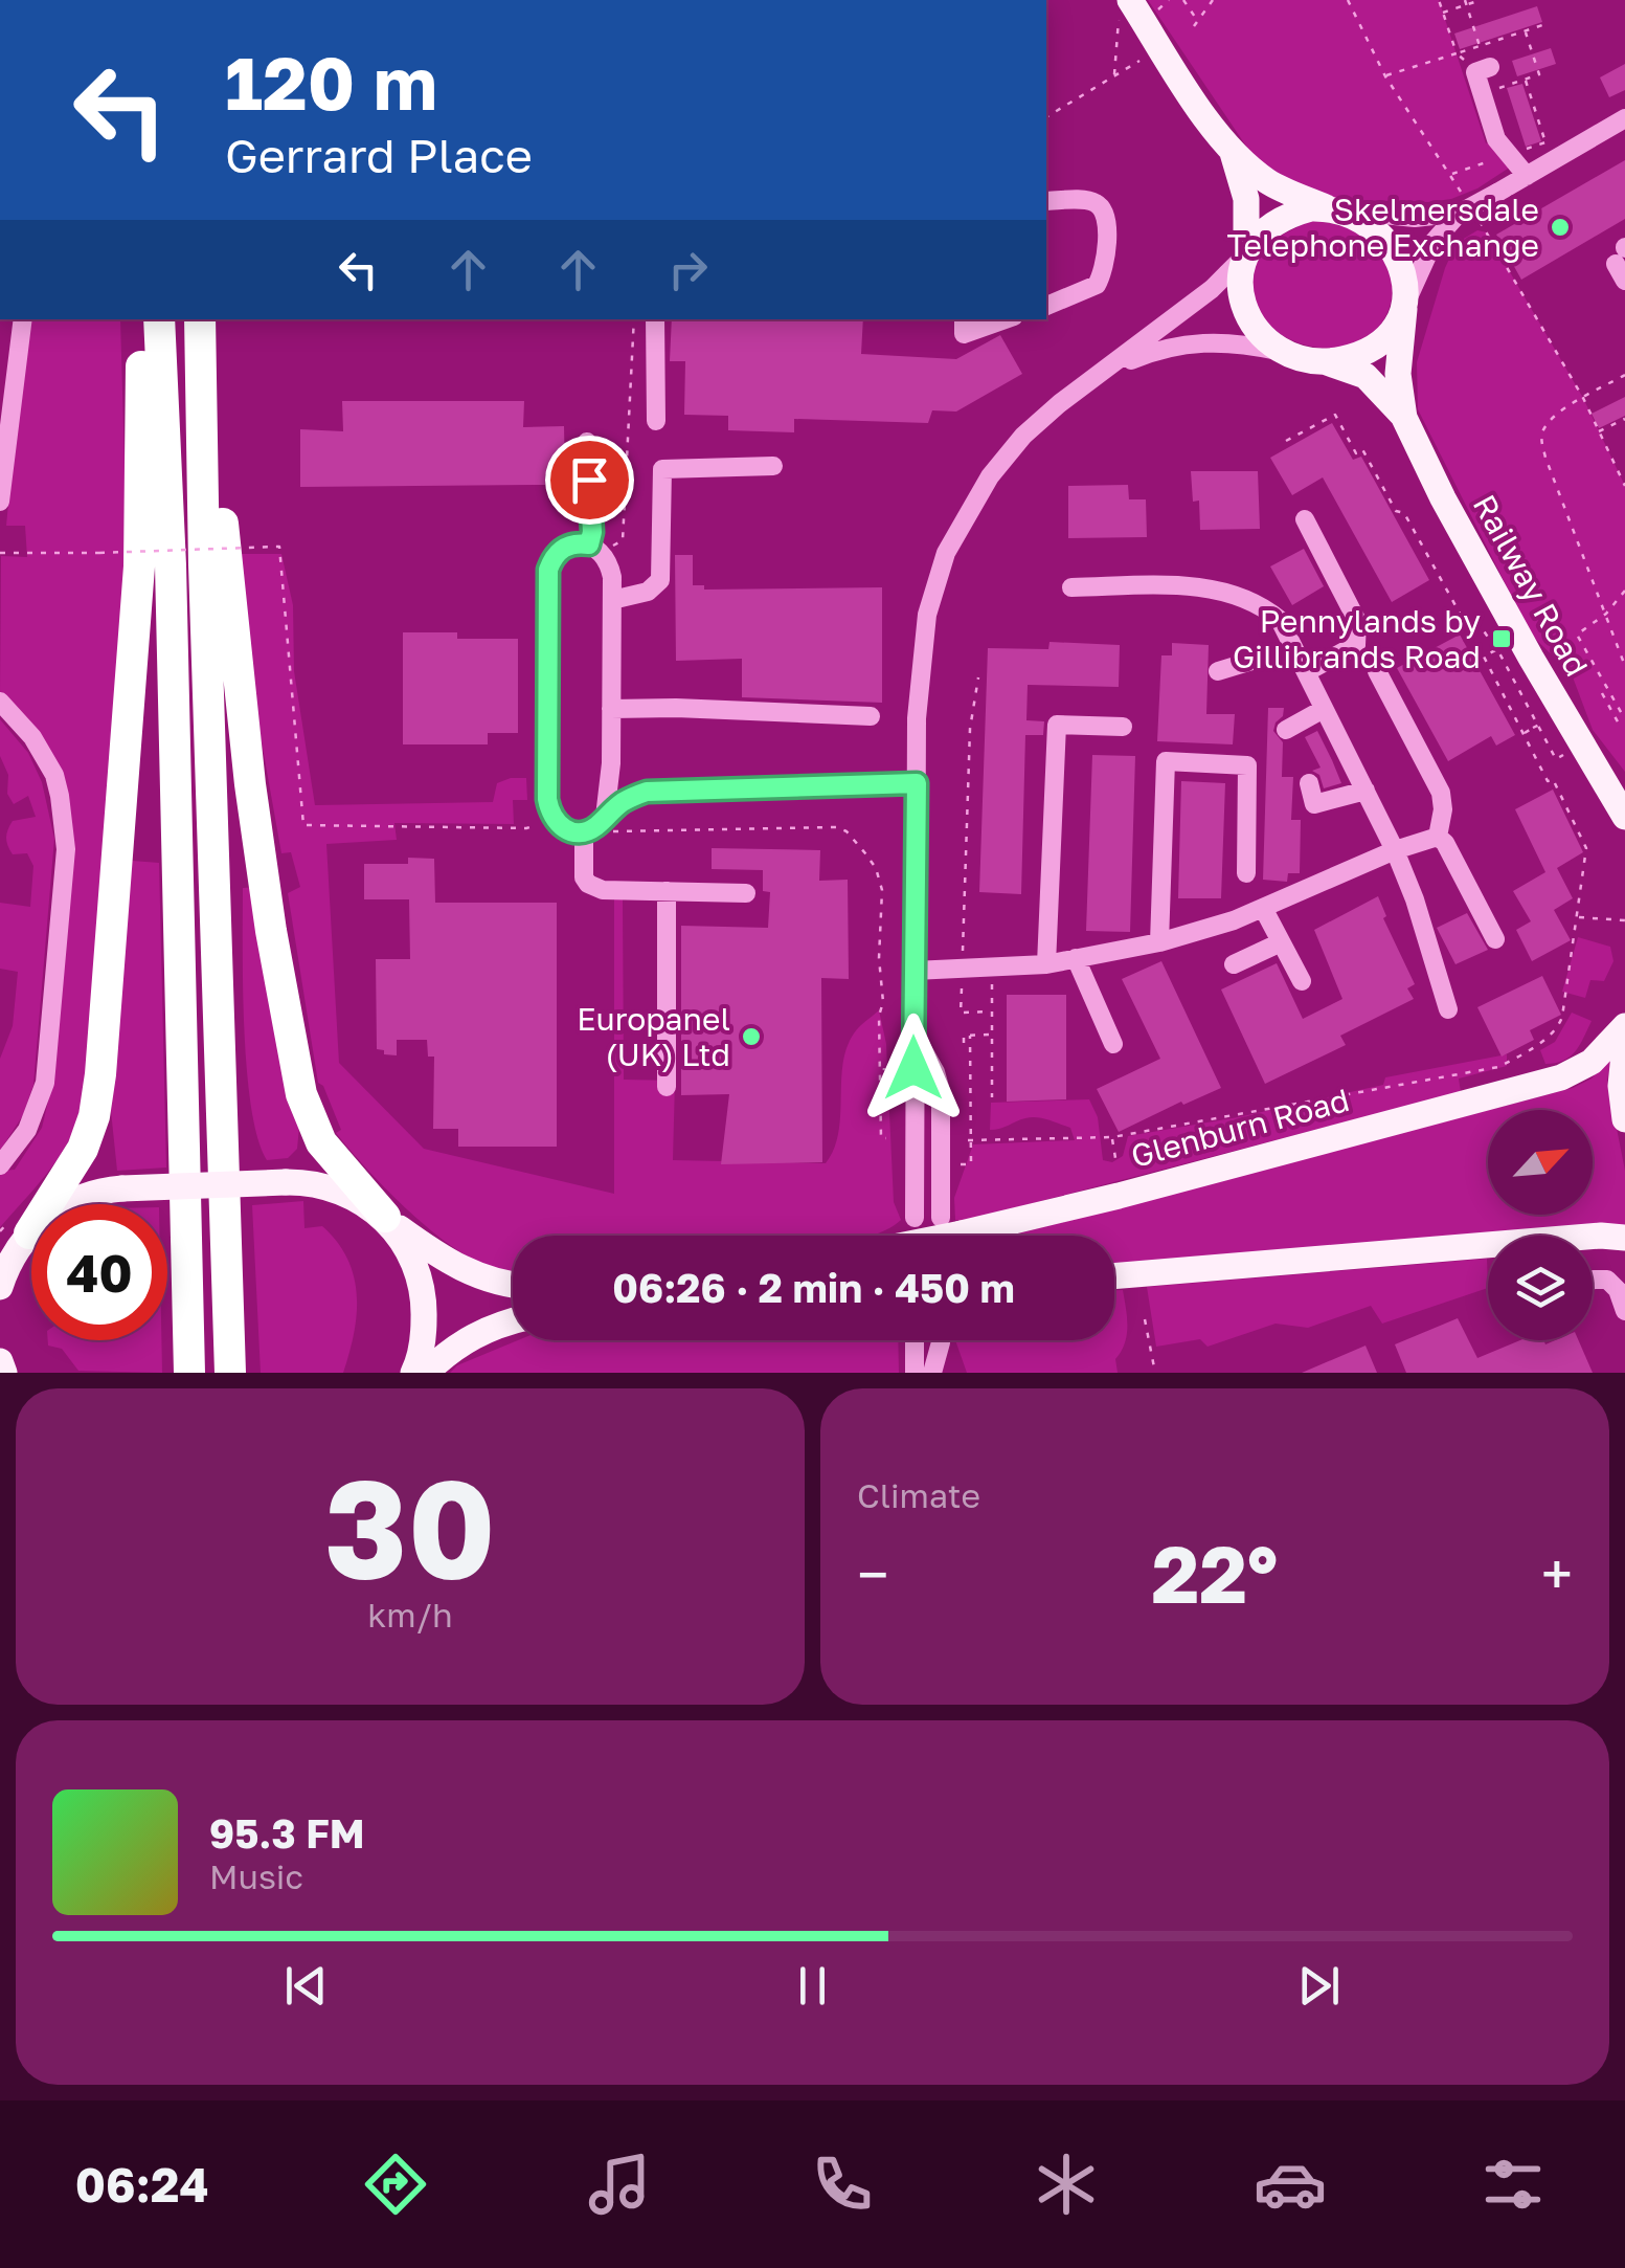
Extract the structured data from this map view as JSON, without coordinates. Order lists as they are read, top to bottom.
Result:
{
  "streets": {
    "main road": ["Railway Road", "Glenburn Road"]
  },
  "places": {
    "other": ["Skelmersdale Telephone Exchange", "Europanel (UK) Ltd"],
    "transit": ["Pennylands by Gillibrands Road"]
  },
  "north": "top right",
  "page": {
    "turn": ["120 m", "Gerrard Place"],
    "limit": "40",
    "trip": "06:26 · 2 min · 450 m",
    "tile": [
      ["30", "km/h"],
      "Climate"
    ],
    "heat": ["−", "22°", "+"],
    "song": ["95.3 FM", "Music"],
    "tabs": "06:24"
  }
}
